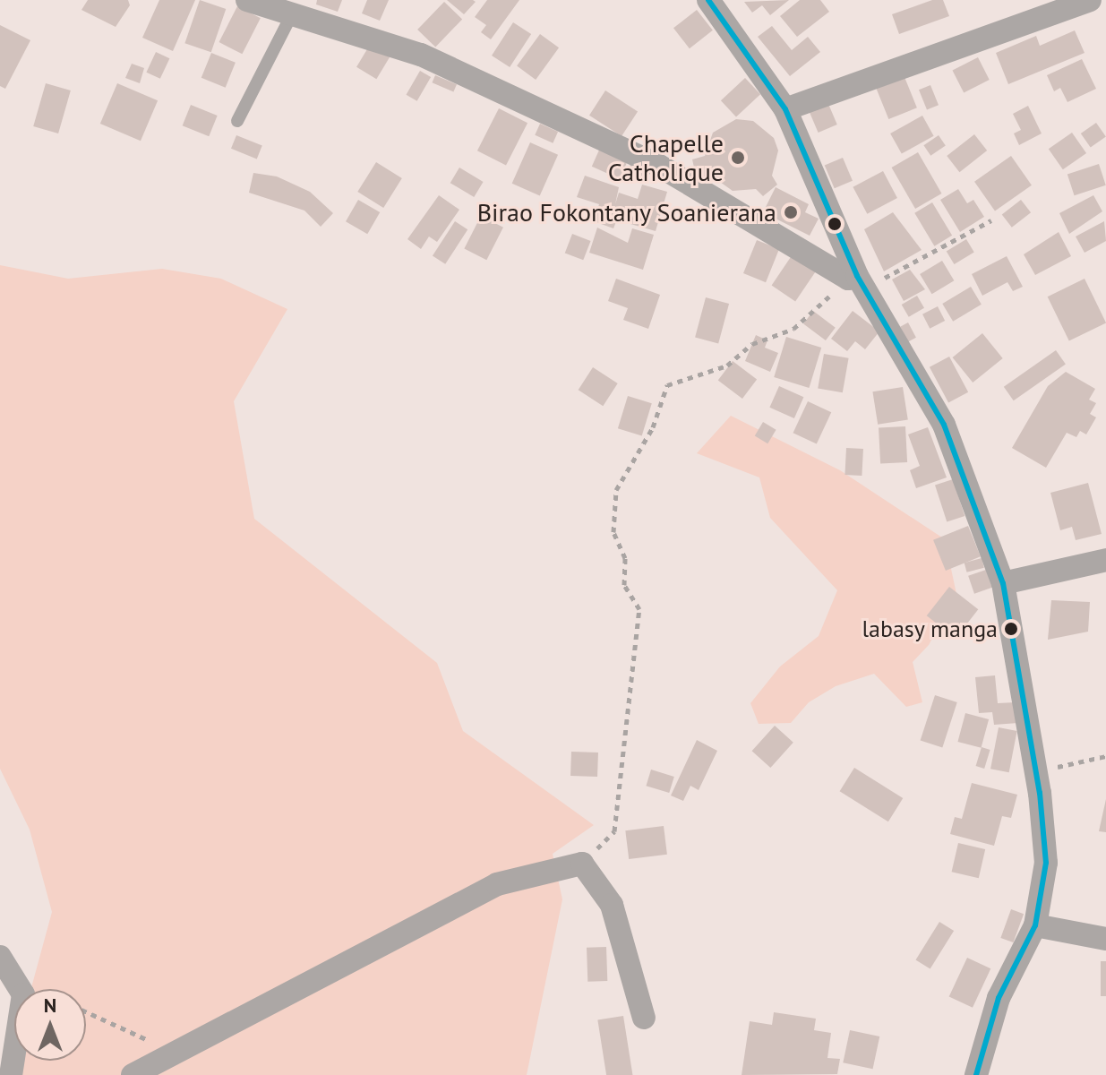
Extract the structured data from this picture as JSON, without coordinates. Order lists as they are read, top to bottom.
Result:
{
  "places": ["Chapelle Catholique", "Birao Fokontany Soanierana", "labasy manga"],
  "north": "top"
}
